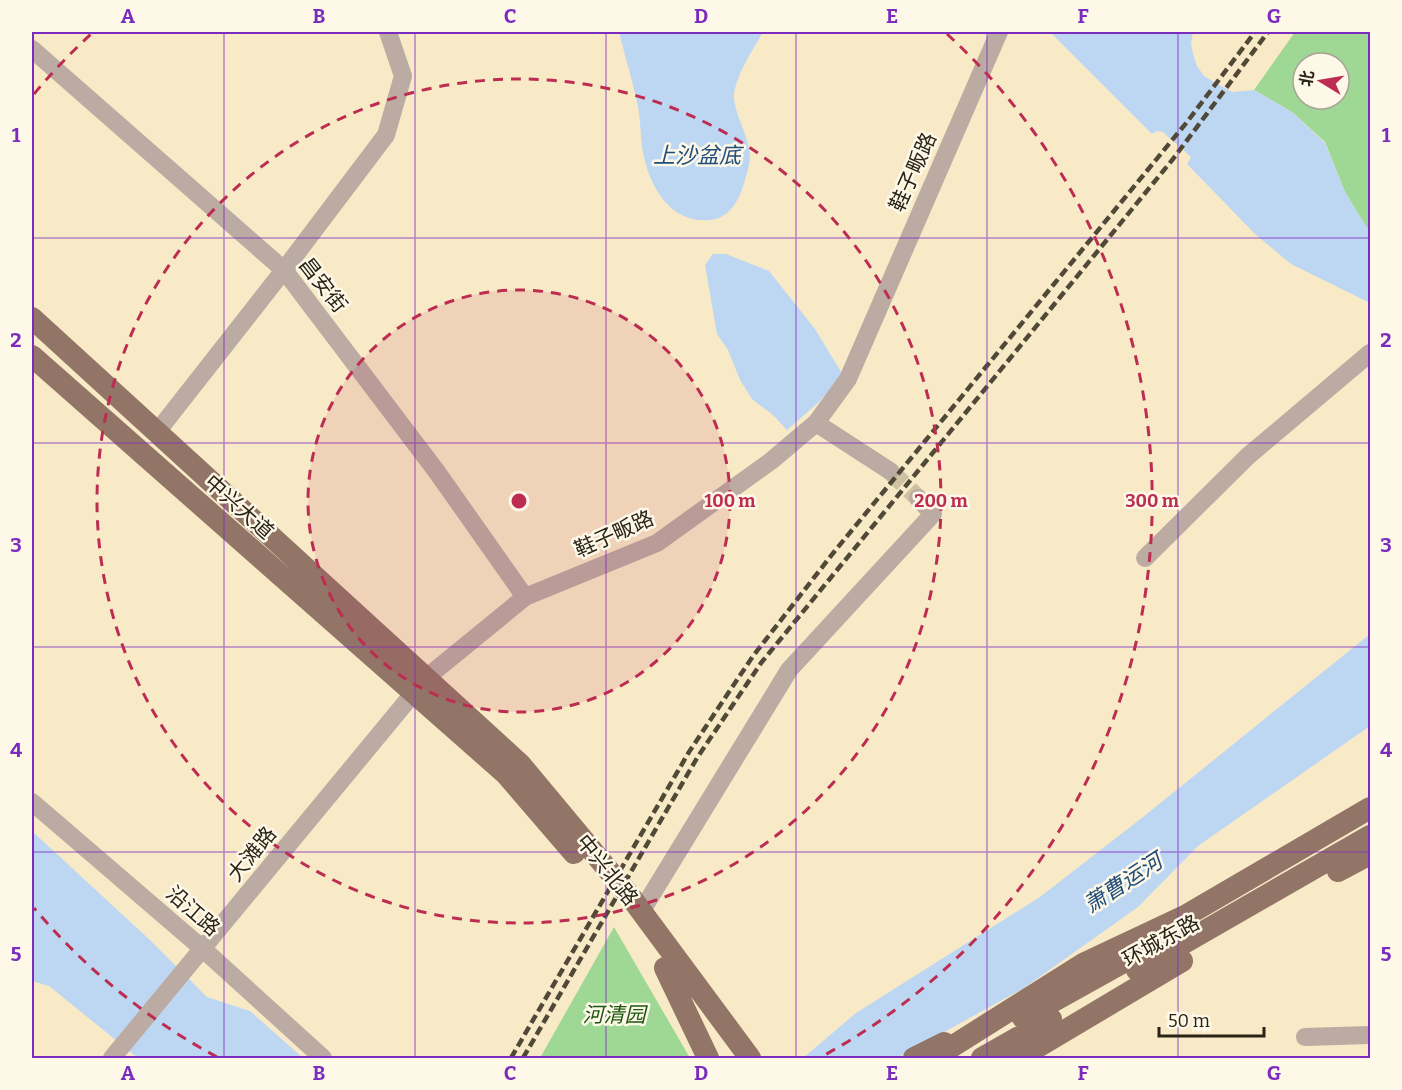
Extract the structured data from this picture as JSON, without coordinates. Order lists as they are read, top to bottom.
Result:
{
  "streets": {
    "main road": ["中兴大道", "中兴北路", "环城东路"],
    "street": [
      "鞋子畈路",
      "昌安街",
      "大滩路",
      "沿江路"
    ]
  },
  "crossings": [
    ["鞋子畈路", "昌安街"],
    ["鞋子畈路", "中兴大道"],
    ["鞋子畈路", "大滩路"],
    ["中兴大道", "大滩路"],
    ["中兴大道", "中兴北路"],
    ["大滩路", "沿江路"]
  ],
  "water": ["上沙盆底", "萧曹运河"],
  "parks": ["河清园"],
  "scale_bar": "50 m",
  "north": "left",
  "grid": {
    "columns": [
      "A",
      "B",
      "C",
      "D",
      "E",
      "F",
      "G"
    ],
    "rows": [
      "1",
      "2",
      "3",
      "4",
      "5"
    ]
  },
  "rings": ["100 m", "200 m", "300 m"]
}
